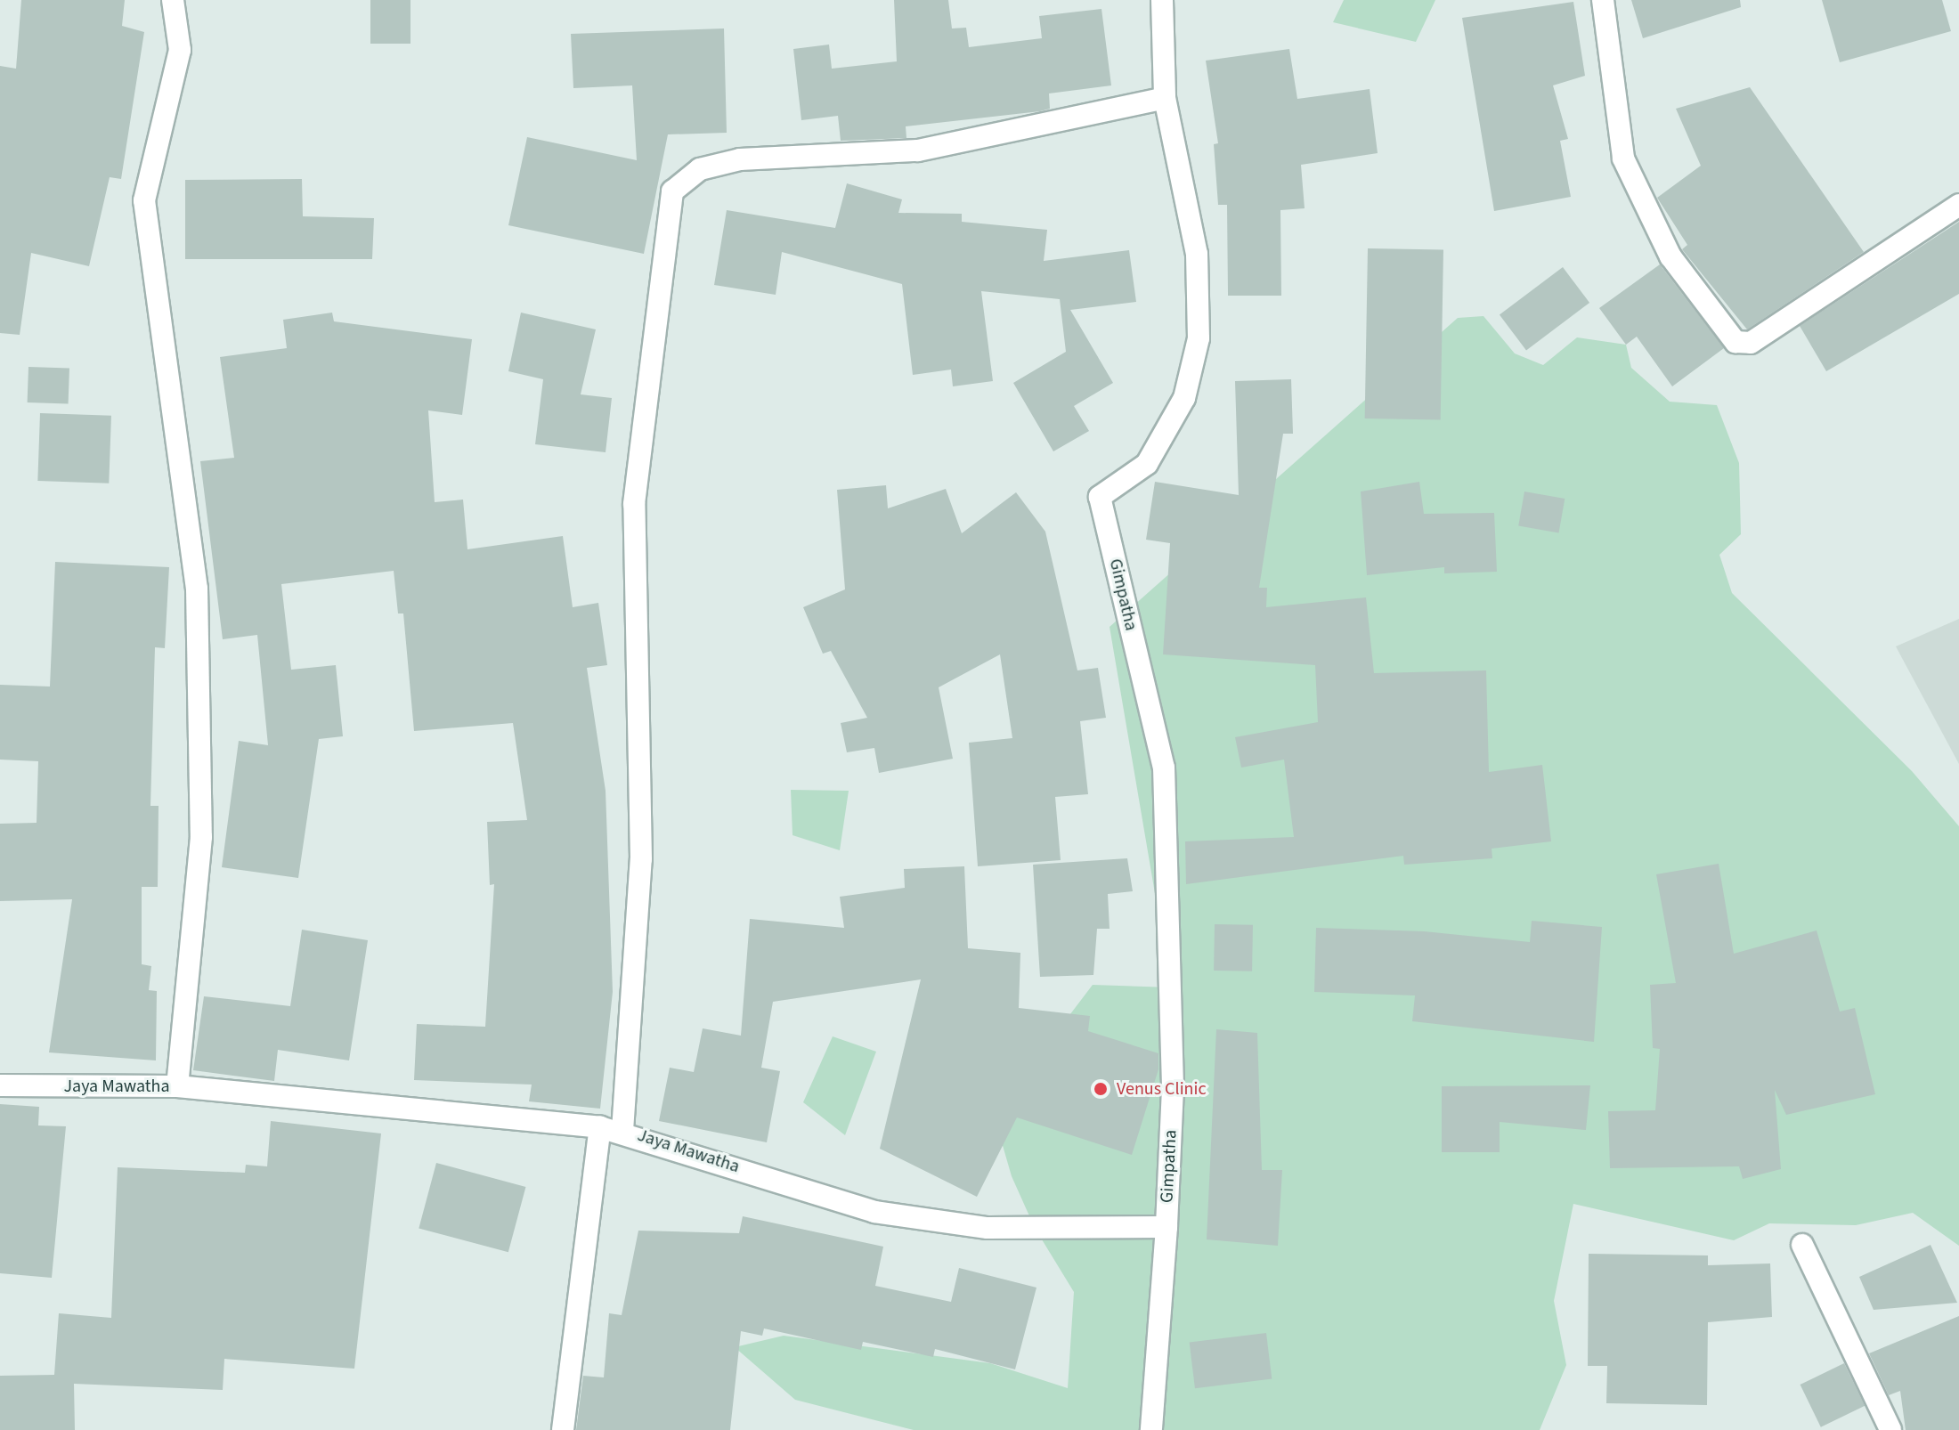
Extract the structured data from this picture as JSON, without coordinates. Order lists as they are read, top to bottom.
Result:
{
  "streets": {
    "street": ["Gimpatha", "Jaya Mawatha"]
  },
  "crossings": [
    ["Gimpatha", "Jaya Mawatha"]
  ],
  "places": ["Venus Clinic"]
}
